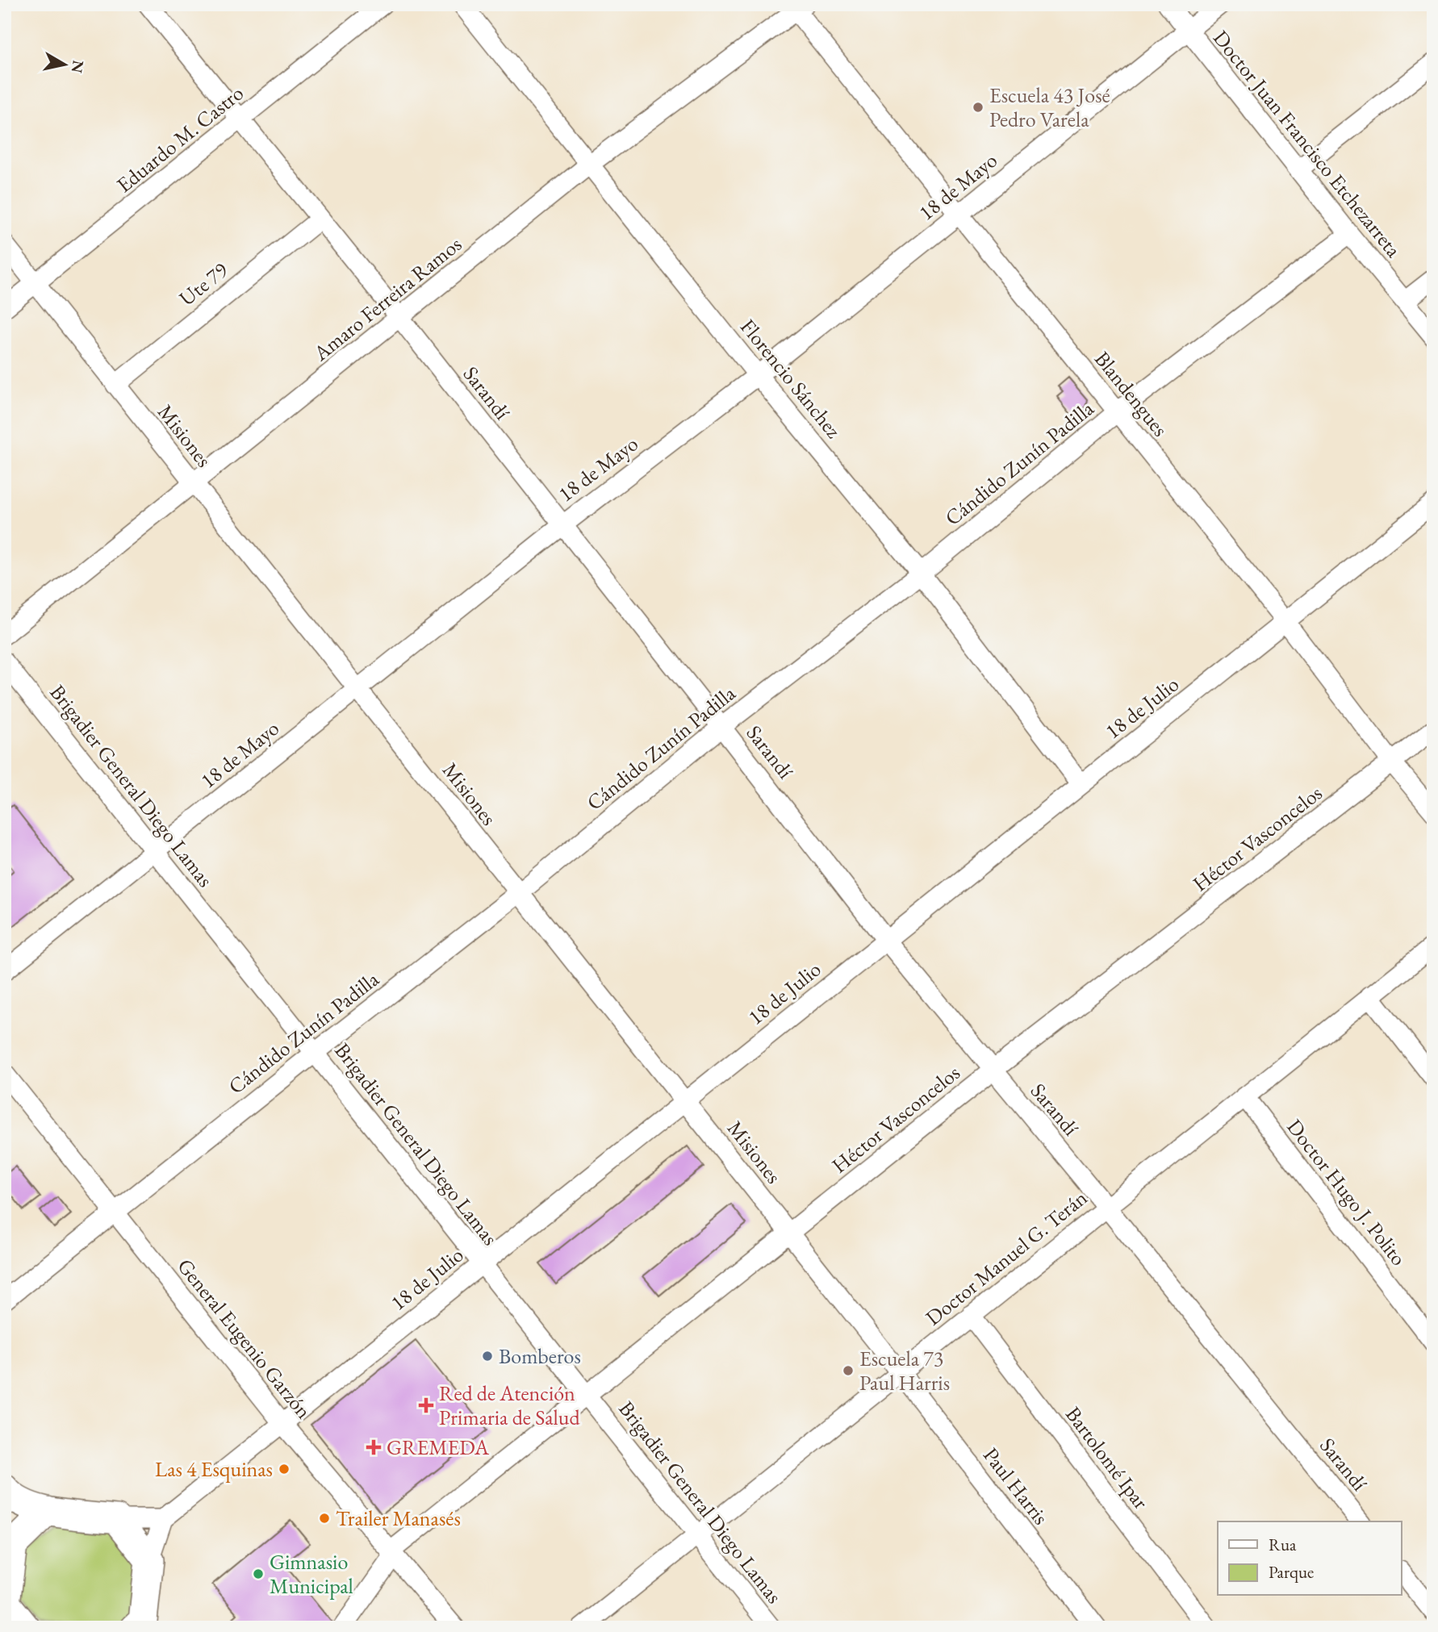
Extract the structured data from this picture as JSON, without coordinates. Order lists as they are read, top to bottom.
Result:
{
  "streets": {
    "street": [
      "Eduardo M. Castro",
      "Doctor Juan Francisco Etchezarreta",
      "18 de Mayo",
      "Ute 79",
      "Amaro Ferreira Ramos",
      "Florencio Sánchez",
      "Sarandí",
      "Blandengues",
      "Misiones",
      "Cándido Zunín Padilla",
      "18 de Julio",
      "Brigadier General Diego Lamas",
      "Héctor Vasconcelos",
      "Doctor Hugo J. Polito",
      "Doctor Manuel G. Terán",
      "General Eugenio Garzón",
      "Bartolomé Ipar",
      "Paul Harris"
    ]
  },
  "crossings": [
    ["Eduardo M. Castro", "Sarandí"],
    ["Eduardo M. Castro", "Misiones"],
    ["Doctor Juan Francisco Etchezarreta", "18 de Mayo"],
    ["Doctor Juan Francisco Etchezarreta", "Cándido Zunín Padilla"],
    ["18 de Mayo", "Florencio Sánchez"],
    ["18 de Mayo", "Sarandí"],
    ["18 de Mayo", "Blandengues"],
    ["18 de Mayo", "Misiones"],
    ["18 de Mayo", "Brigadier General Diego Lamas"],
    ["Ute 79", "Sarandí"],
    ["Ute 79", "Misiones"],
    ["Amaro Ferreira Ramos", "Florencio Sánchez"],
    ["Amaro Ferreira Ramos", "Sarandí"],
    ["Amaro Ferreira Ramos", "Blandengues"],
    ["Amaro Ferreira Ramos", "Misiones"],
    ["Florencio Sánchez", "Cándido Zunín Padilla"],
    ["Florencio Sánchez", "18 de Julio"],
    ["Sarandí", "Cándido Zunín Padilla"],
    ["Sarandí", "18 de Julio"],
    ["Sarandí", "Héctor Vasconcelos"],
    ["Sarandí", "Doctor Manuel G. Terán"],
    ["Blandengues", "Cándido Zunín Padilla"],
    ["Blandengues", "18 de Julio"],
    ["Blandengues", "Héctor Vasconcelos"],
    ["Misiones", "Cándido Zunín Padilla"],
    ["Misiones", "18 de Julio"],
    ["Misiones", "Héctor Vasconcelos"],
    ["Misiones", "Doctor Manuel G. Terán"],
    ["Misiones", "Paul Harris"],
    ["Cándido Zunín Padilla", "Brigadier General Diego Lamas"],
    ["Cándido Zunín Padilla", "General Eugenio Garzón"],
    ["18 de Julio", "Brigadier General Diego Lamas"],
    ["18 de Julio", "General Eugenio Garzón"],
    ["Brigadier General Diego Lamas", "Héctor Vasconcelos"],
    ["Brigadier General Diego Lamas", "Doctor Manuel G. Terán"],
    ["Héctor Vasconcelos", "General Eugenio Garzón"],
    ["Doctor Hugo J. Polito", "Doctor Manuel G. Terán"],
    ["Doctor Manuel G. Terán", "Bartolomé Ipar"],
    ["Doctor Manuel G. Terán", "Paul Harris"]
  ],
  "places": {
    "other": [
      "Escuela 43 José Pedro Varela",
      "Bomberos",
      "Escuela 73 Paul Harris",
      "Las 4 Esquinas",
      "Trailer Manasés",
      "Gimnasio Municipal"
    ],
    "health": ["Red de Atención Primaria de Salud", "GREMEDA"]
  },
  "legend": ["Rua", "Parque"],
  "north": "right"
}
